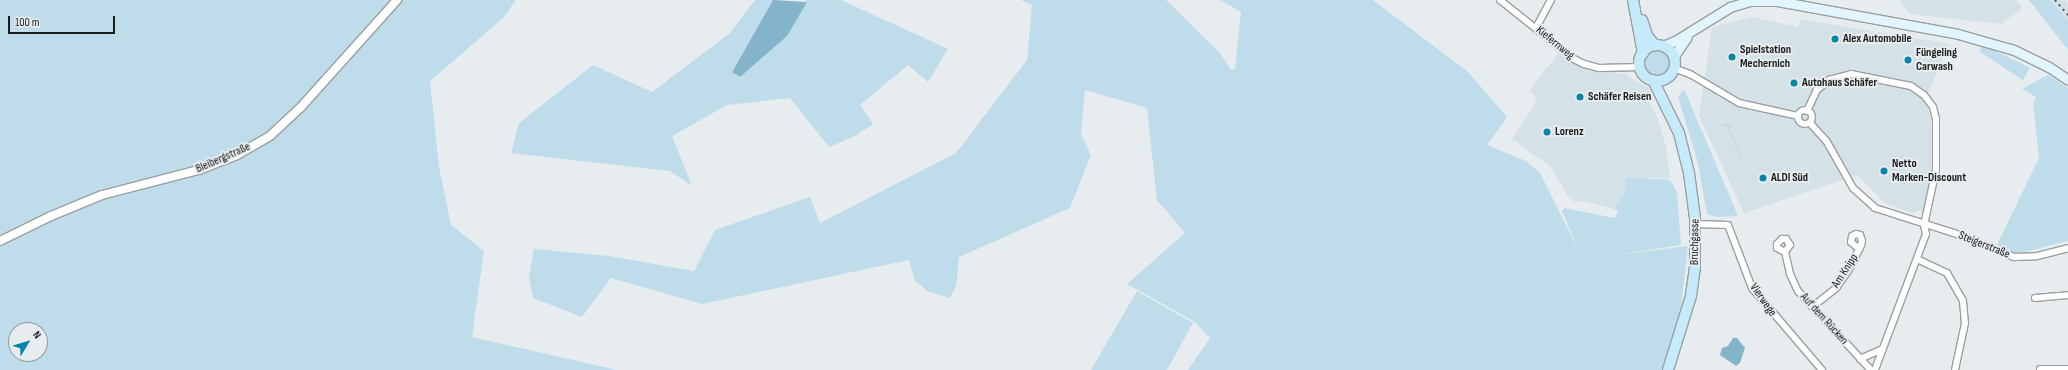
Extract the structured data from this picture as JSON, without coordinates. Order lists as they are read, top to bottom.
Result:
{
  "streets": {
    "main road": ["Bruchgasse"],
    "street": [
      "Kiefernweg",
      "Bleibergstraße",
      "Steigerstraße",
      "Am Knipp",
      "Vierwege",
      "Auf dem Rücken"
    ]
  },
  "crossings": [
    ["Kiefernweg", "Bruchgasse"],
    ["Bruchgasse", "Vierwege"],
    ["Steigerstraße", "Auf dem Rücken"],
    ["Am Knipp", "Auf dem Rücken"]
  ],
  "places": [
    "Alex Automobile",
    "Spielstation Mechernich",
    "Füngeling Carwash",
    "Autohaus Schäfer",
    "Schäfer Reisen",
    "Lorenz",
    "Netto Marken-Discount",
    "ALDI Süd"
  ],
  "scale_bar": "100 m",
  "north": "top right"
}
